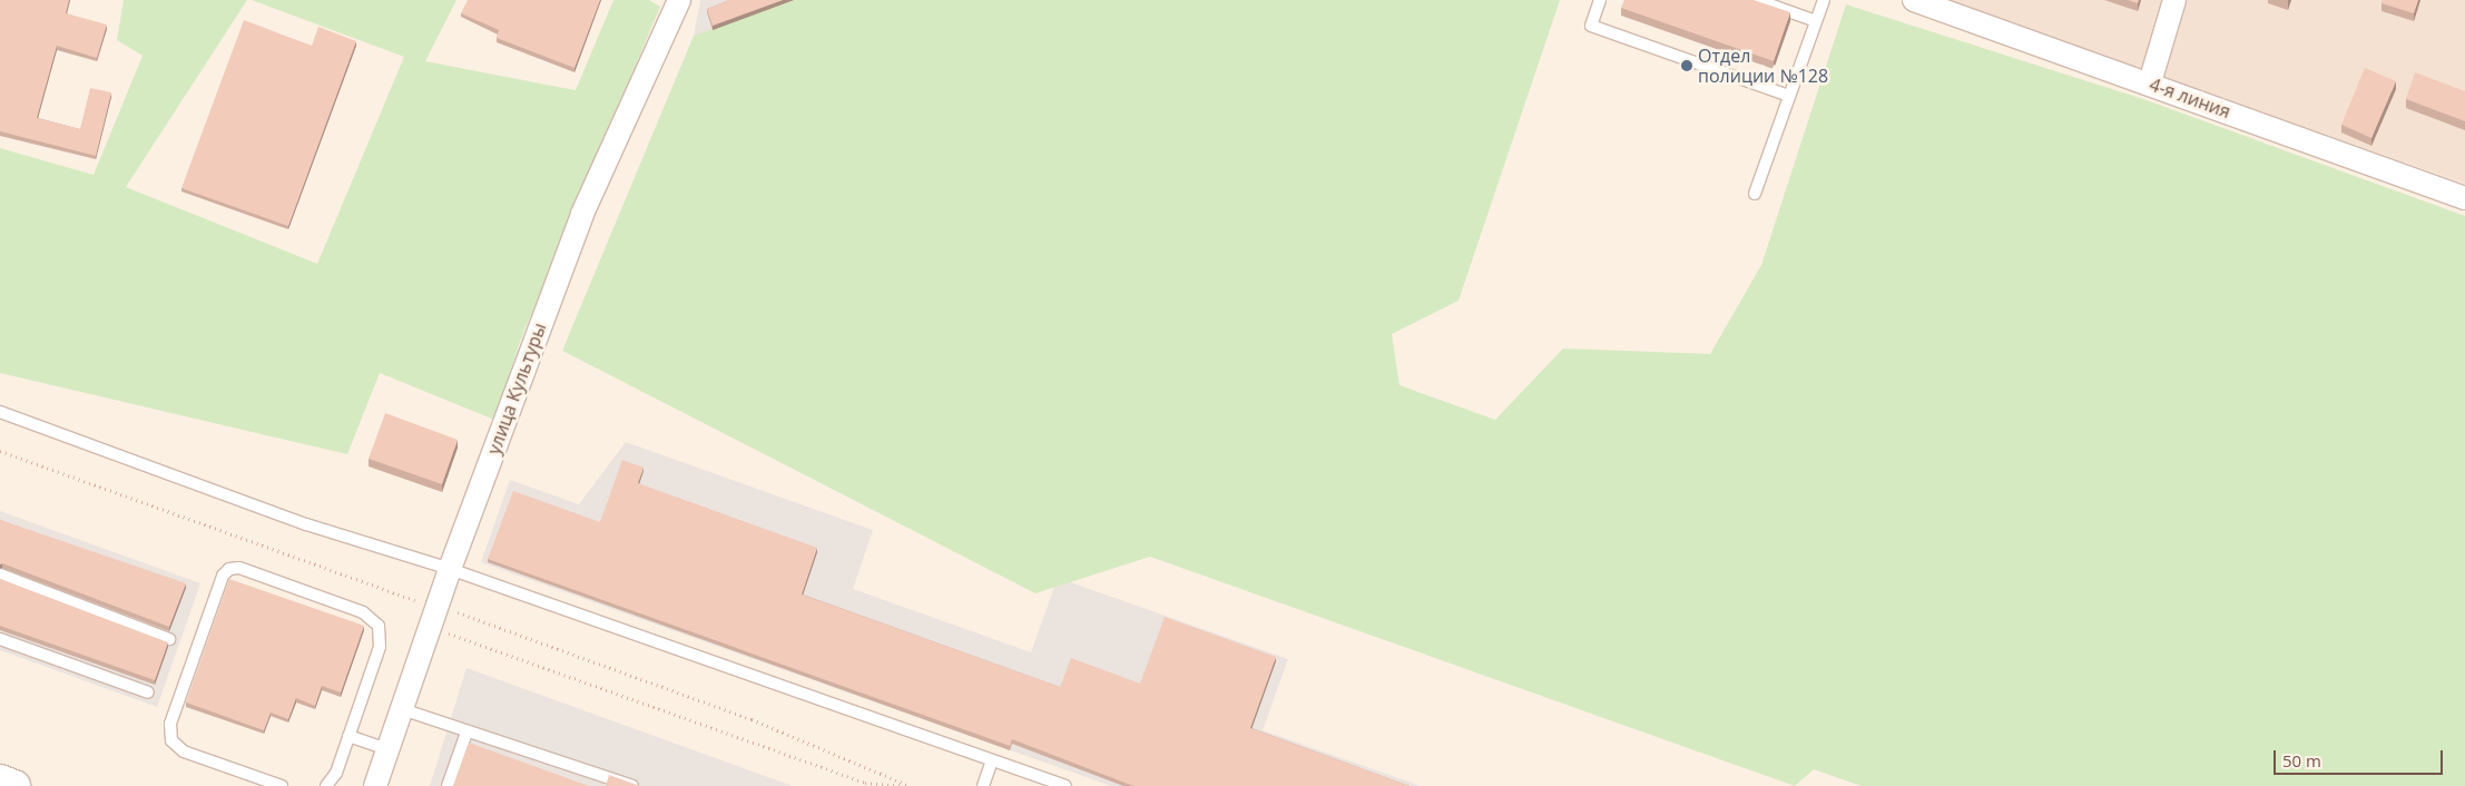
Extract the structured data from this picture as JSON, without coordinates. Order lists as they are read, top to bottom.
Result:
{
  "streets": {
    "street": ["4-я линия", "улица Культуры"]
  },
  "places": ["Отдел полиции №128"],
  "scale_bar": "50 m"
}
